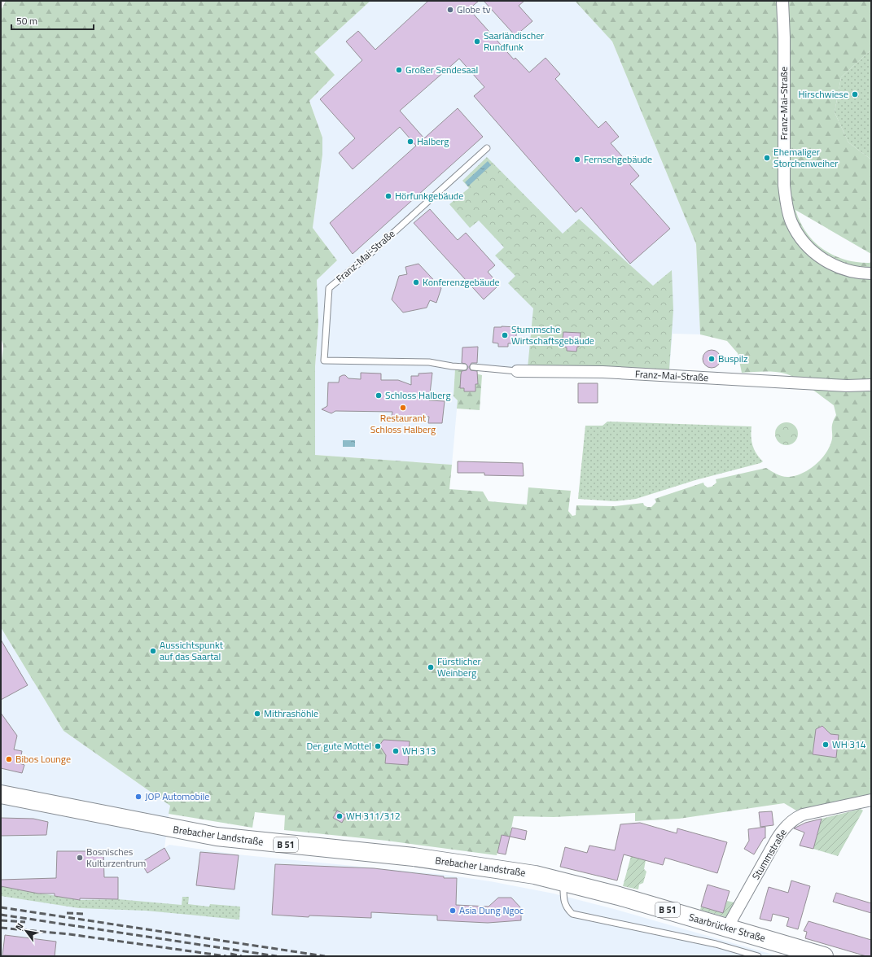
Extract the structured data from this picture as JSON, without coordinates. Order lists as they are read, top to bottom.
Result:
{
  "streets": {
    "main road": ["Brebacher Landstraße", "B 51", "Saarbrücker Straße"],
    "street": ["Franz-Mai-Straße", "Stummstraße"]
  },
  "crossings": [
    ["Brebacher Landstraße", "Saarbrücker Straße"],
    ["Stummstraße", "Saarbrücker Straße"]
  ],
  "places": [
    "Globe tv",
    "Saarländischer Rundfunk",
    "Großer Sendesaal",
    "Hirschwiese",
    "Halberg",
    "Ehemaliger Storchenweiher",
    "Fernsehgebäude",
    "Hörfunkgebäude",
    "Konferenzgebäude",
    "Stummsche Wirtschaftsgebäude",
    "Buspilz",
    "Schloss Halberg",
    "Restaurant Schloss Halberg",
    "Aussichtspunkt auf das Saartal",
    "Fürstlicher Weinberg",
    "Mithrashöhle",
    "WH 314",
    "Der gute Mottel",
    "WH 313",
    "Bibos Lounge",
    "JOP Automobile",
    "WH 311/312",
    "Bosnisches Kulturzentrum",
    "Asia Dung Ngoc"
  ],
  "scale_bar": "50 m",
  "north": "top left"
}
